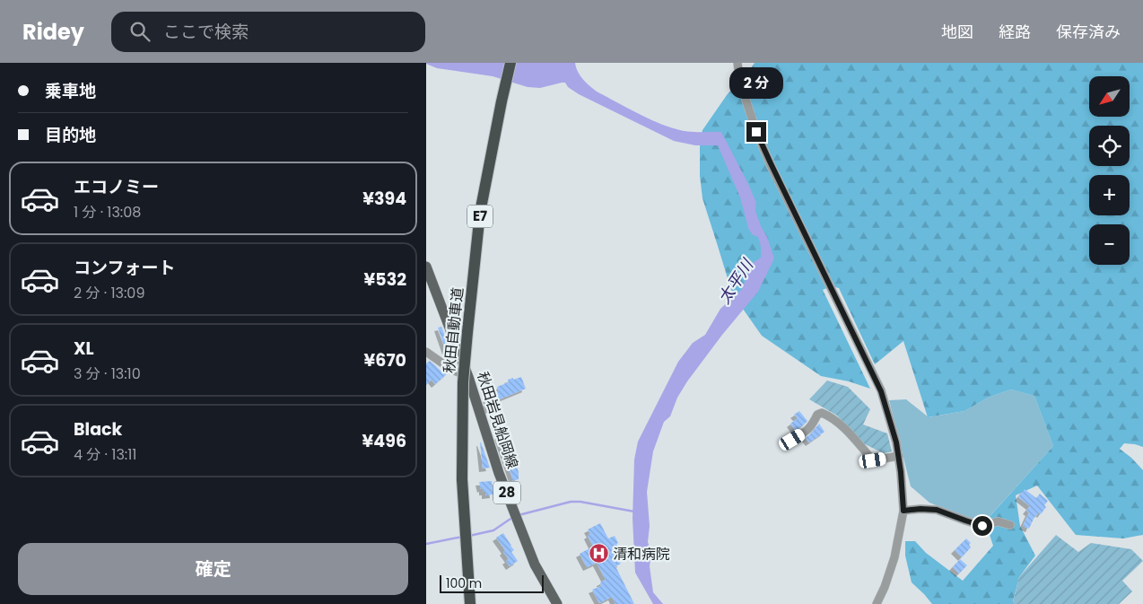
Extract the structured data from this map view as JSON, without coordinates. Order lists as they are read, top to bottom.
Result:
{
  "streets": {
    "highway": ["E7", "秋田自動車道"],
    "main road": ["秋田岩見船岡線", "28"]
  },
  "water": ["太平川"],
  "places": {
    "hospital": ["清和病院"]
  },
  "scale_bar": "100 m",
  "north": "bottom left",
  "page": {
    "header": "Ridey",
    "search": "ここで検索",
    "nav": ["地図", "経路", "保存済み"],
    "banner": ["乗車地", "目的地"],
    "bubble": "2 分",
    "map_buttons": ["+", "−"],
    "list": [
      {
        "name": "エコノミー",
        "note": "1 分 · 13:08",
        "value": "¥394"
      },
      {
        "name": "コンフォート",
        "note": "2 分 · 13:09",
        "value": "¥532"
      },
      {
        "name": "XL",
        "note": "3 分 · 13:10",
        "value": "¥670"
      },
      {
        "name": "Black",
        "note": "4 分 · 13:11",
        "value": "¥496"
      }
    ],
    "buttons": "確定",
    "scale": "100 m"
  }
}
